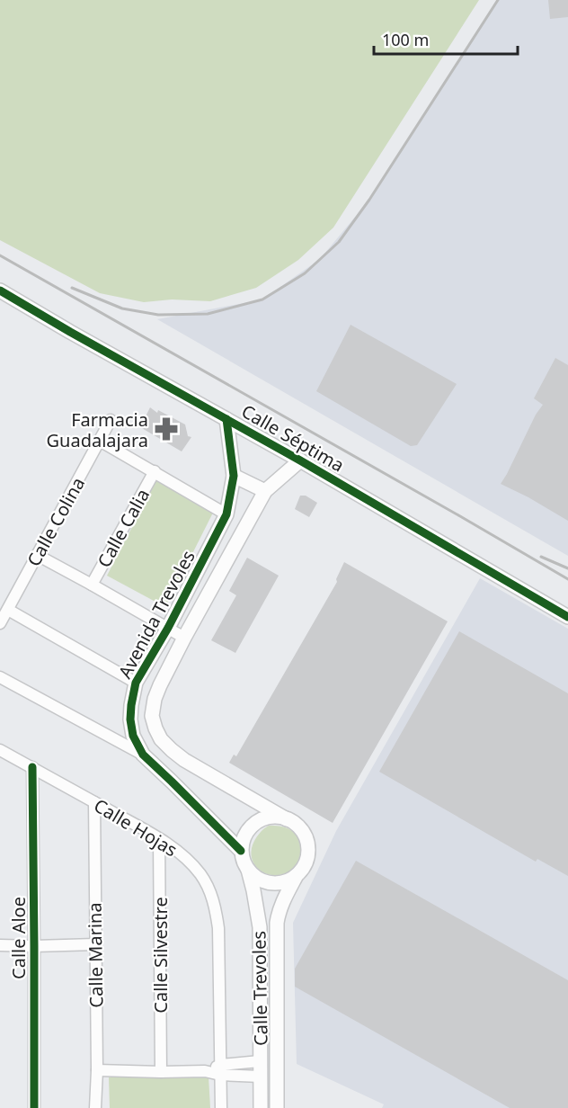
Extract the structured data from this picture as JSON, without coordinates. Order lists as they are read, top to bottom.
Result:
{
  "streets": {
    "street": [
      "Calle Séptima",
      "Calle Colina",
      "Calle Calia",
      "Avenida Trevoles",
      "Calle Hojas",
      "Calle Aloe",
      "Calle Marina",
      "Calle Silvestre",
      "Calle Trevoles"
    ]
  },
  "crossings": [
    ["Calle Séptima", "Avenida Trevoles"],
    ["Avenida Trevoles", "Calle Trevoles"],
    ["Calle Hojas", "Calle Aloe"],
    ["Calle Hojas", "Calle Marina"],
    ["Calle Hojas", "Calle Silvestre"]
  ],
  "places": {
    "pharmacy": ["Farmacia Guadalajara"]
  },
  "scale_bar": "100 m"
}
